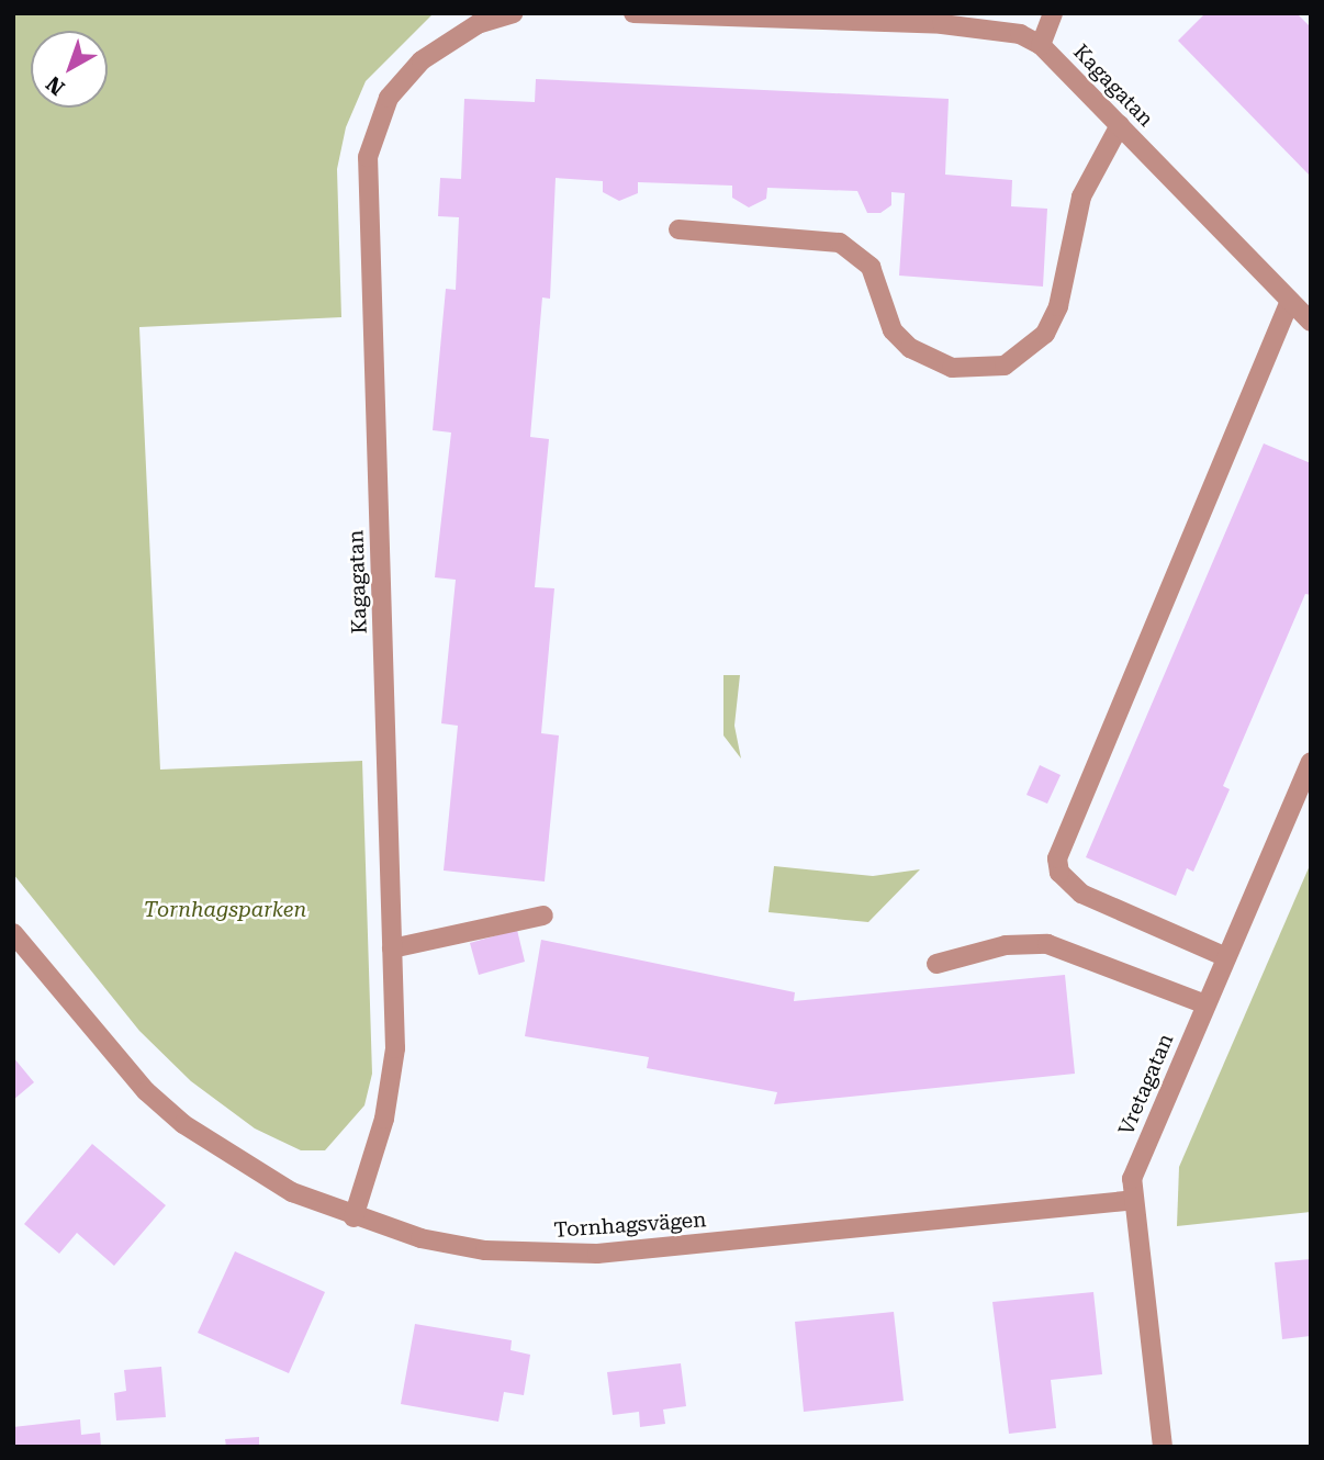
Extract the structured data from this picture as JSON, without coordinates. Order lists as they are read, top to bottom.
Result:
{
  "streets": {
    "street": ["Kagagatan", "Vretagatan", "Tornhagsvägen"]
  },
  "crossings": [
    ["Kagagatan", "Tornhagsvägen"],
    ["Vretagatan", "Tornhagsvägen"]
  ],
  "parks": ["Tornhagsparken"],
  "north": "bottom left"
}
